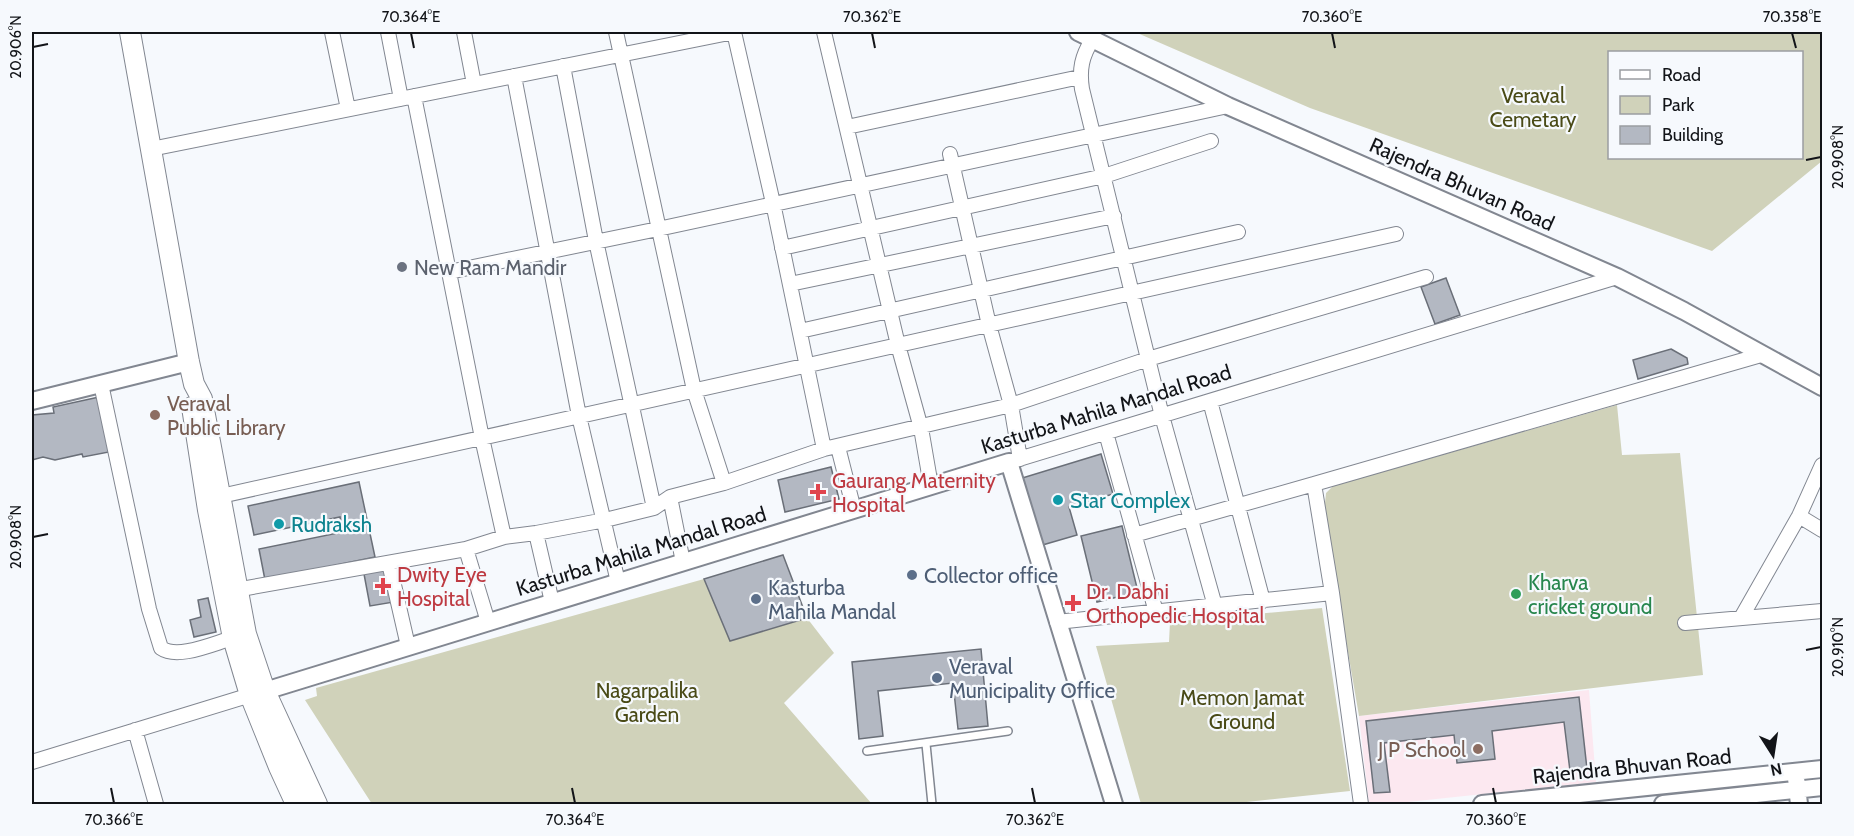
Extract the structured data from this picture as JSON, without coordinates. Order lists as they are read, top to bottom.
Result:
{
  "streets": {
    "street": ["Rajendra Bhuvan Road", "Kasturba Mahila Mandal Road"]
  },
  "crossings": [
    ["Rajendra Bhuvan Road", "Kasturba Mahila Mandal Road"]
  ],
  "parks": ["Veraval Cemetary", "Nagarpalika Garden", "Memon Jamat Ground"],
  "places": {
    "other": [
      "New Ram Mandir",
      "Veraval Public Library",
      "Star Complex",
      "Rudraksh",
      "Collector office",
      "Kharva cricket ground",
      "Kasturba Mahila Mandal",
      "Veraval Municipality Office",
      "J P School"
    ],
    "health": ["Gaurang Maternity Hospital", "Dwity Eye Hospital", "Dr. Dabhi Orthopedic Hospital"]
  },
  "legend": ["Road", "Park", "Building"],
  "north": "bottom",
  "coordinates": [
    "70.364°E",
    "70.362°E",
    "70.360°E",
    "70.358°E",
    "20.906°N",
    "20.908°N",
    "20.910°N",
    "70.366°E"
  ]
}
